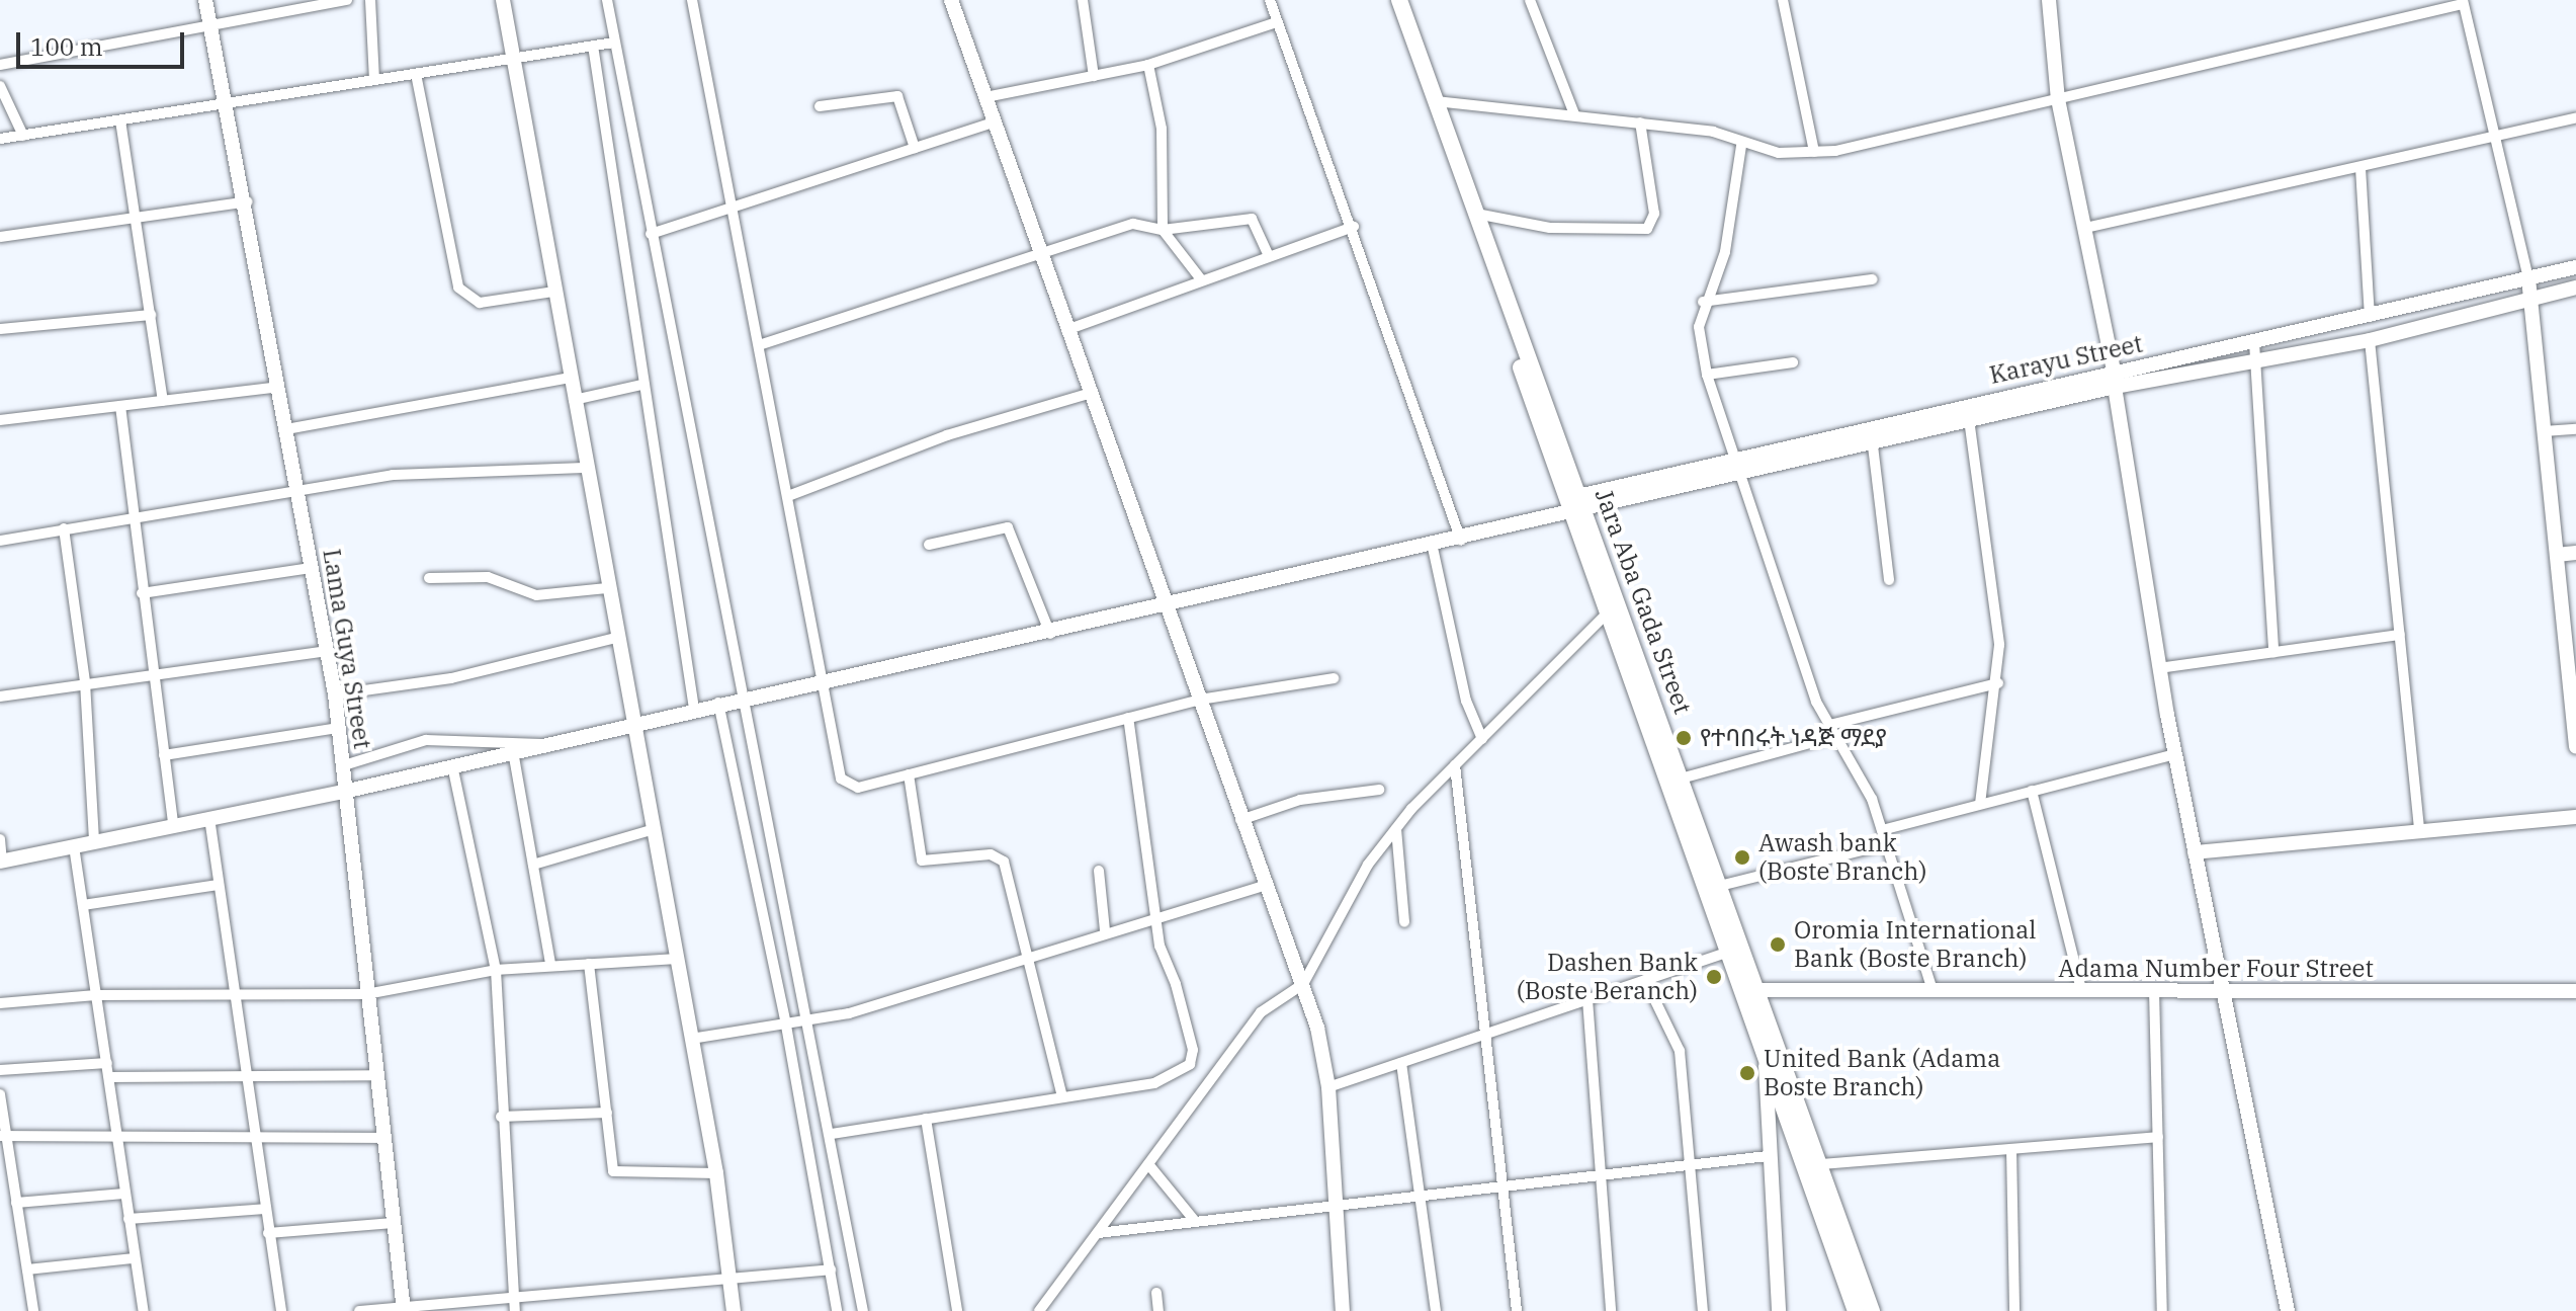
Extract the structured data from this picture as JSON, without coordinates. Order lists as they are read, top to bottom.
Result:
{
  "streets": {
    "main road": ["Jara Aba Gada Street"],
    "street": ["Karayu Street", "Lama Guya Street", "Adama Number Four Street"]
  },
  "crossings": [
    ["Karayu Street", "Jara Aba Gada Street"],
    ["Jara Aba Gada Street", "Adama Number Four Street"]
  ],
  "places": [
    "የተባበሩት ነዳጅ ማደያ",
    "Awash bank (Boste Branch)",
    "Oromia International Bank (Boste Branch)",
    "Dashen Bank (Boste Beranch)",
    "United Bank (Adama Boste Branch)"
  ],
  "scale_bar": "100 m"
}
